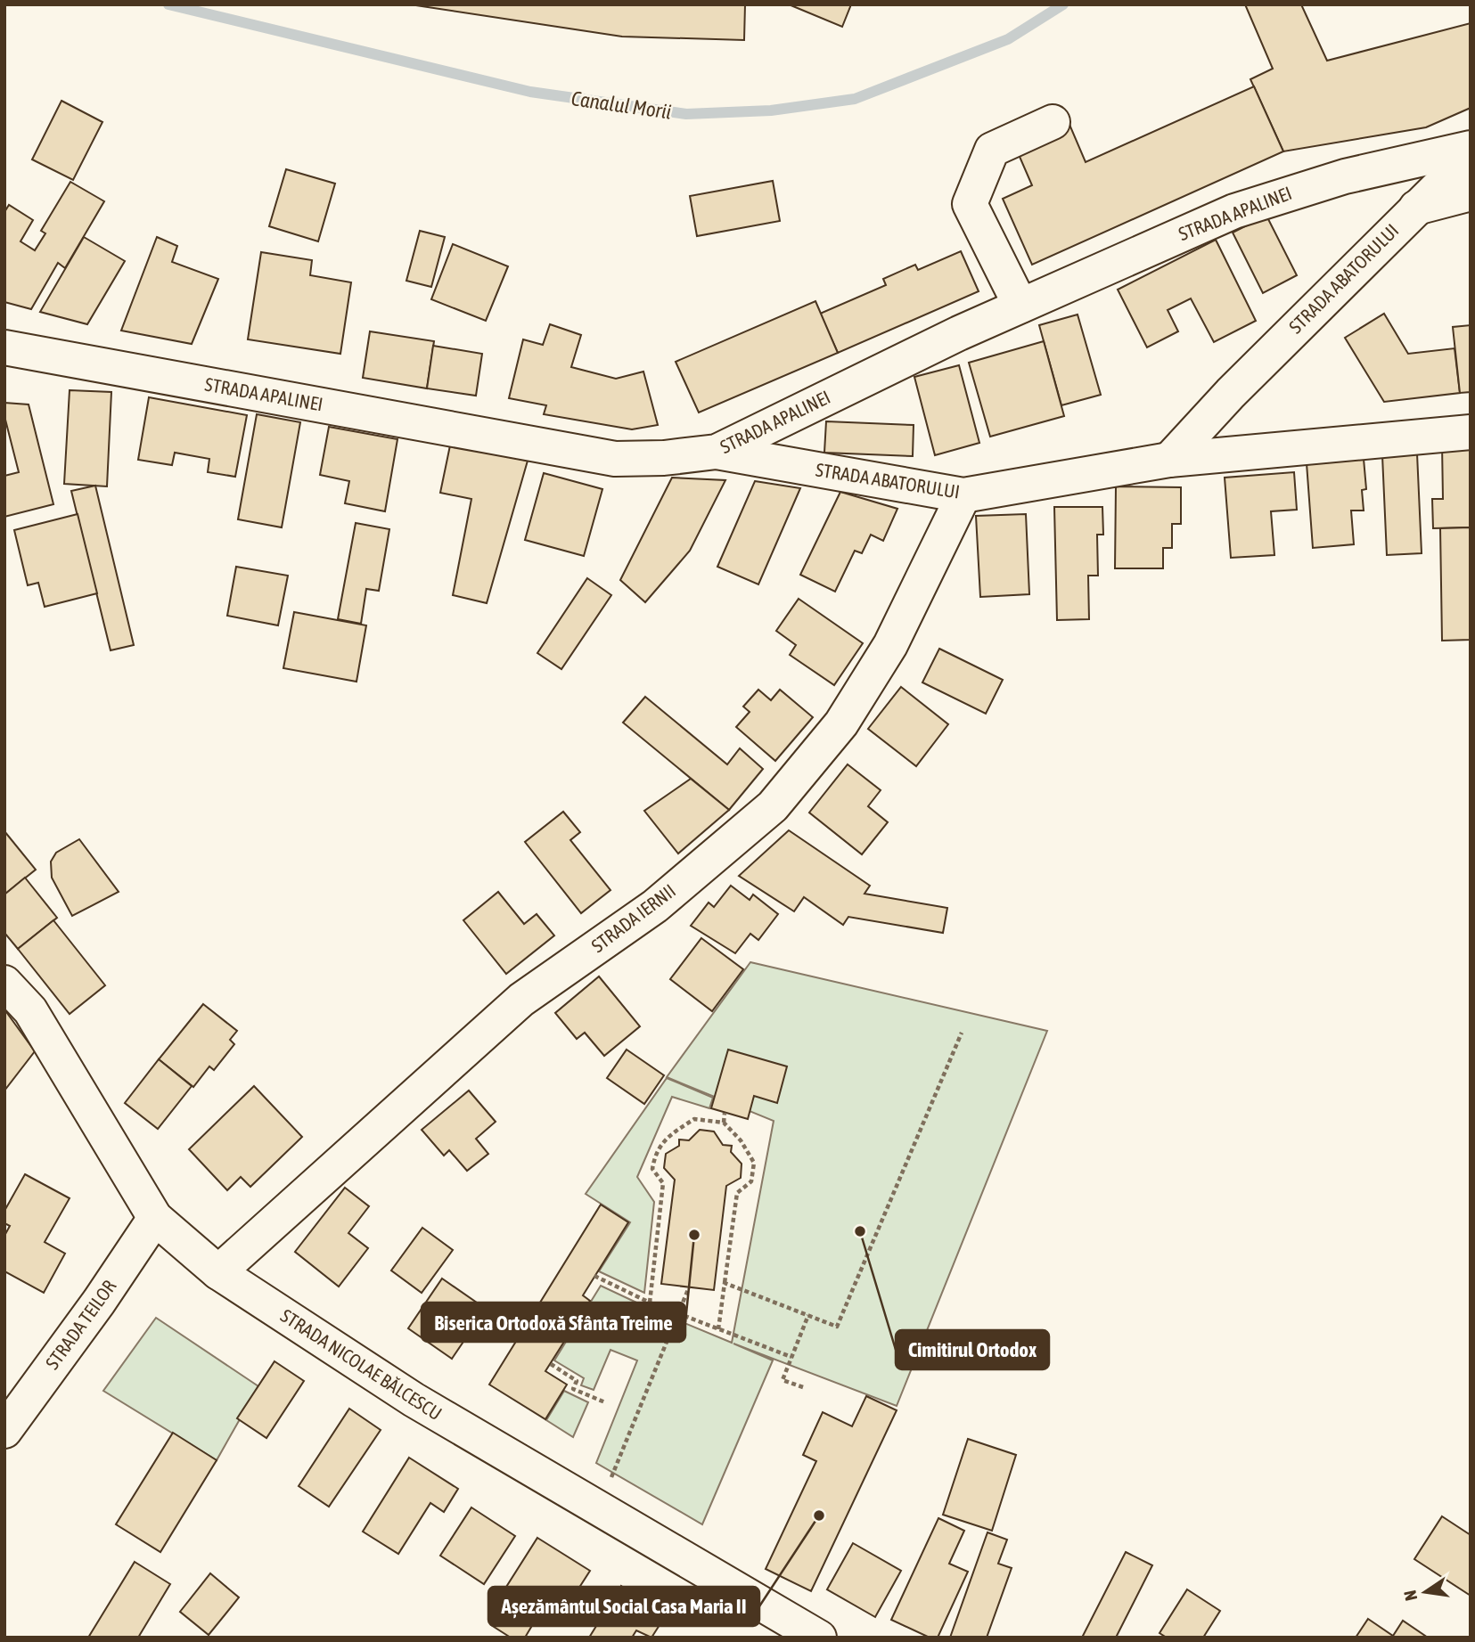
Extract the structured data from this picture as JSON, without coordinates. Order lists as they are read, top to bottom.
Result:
{
  "streets": {
    "street": [
      "STRADA APALINEI",
      "STRADA ABATORULUI",
      "STRADA IERNII",
      "STRADA TEILOR",
      "STRADA NICOLAE BĂLCESCU"
    ]
  },
  "crossings": [
    ["STRADA APALINEI", "STRADA ABATORULUI"],
    ["STRADA ABATORULUI", "STRADA IERNII"],
    ["STRADA IERNII", "STRADA NICOLAE BĂLCESCU"],
    ["STRADA TEILOR", "STRADA NICOLAE BĂLCESCU"]
  ],
  "water": ["Canalul Morii"],
  "places": ["Cimitirul Ortodox", "Biserica Ortodoxă Sfânta Treime", "Așezământul Social Casa Maria II"],
  "north": "left"
}
